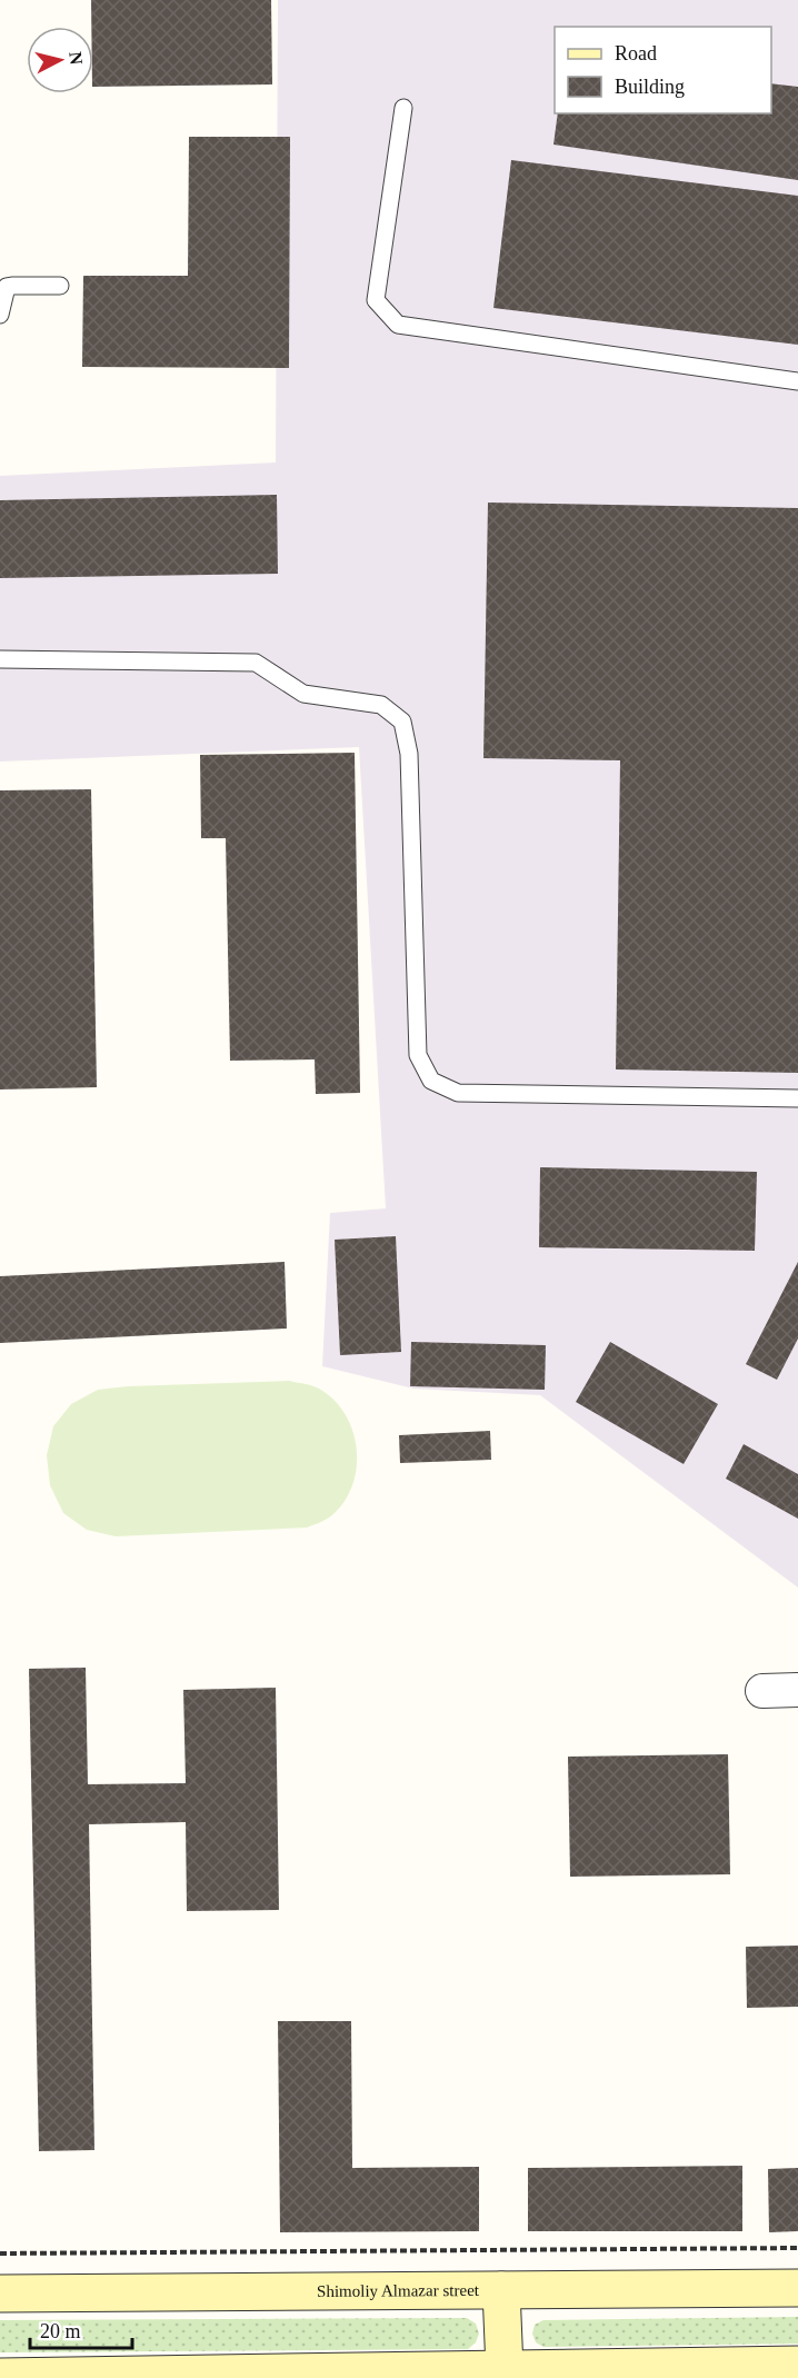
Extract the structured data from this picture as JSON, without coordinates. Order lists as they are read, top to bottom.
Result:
{
  "streets": {
    "main road": ["Shimoliy Almazar street"]
  },
  "legend": ["Road", "Building"],
  "scale_bar": "20 m",
  "north": "right"
}
